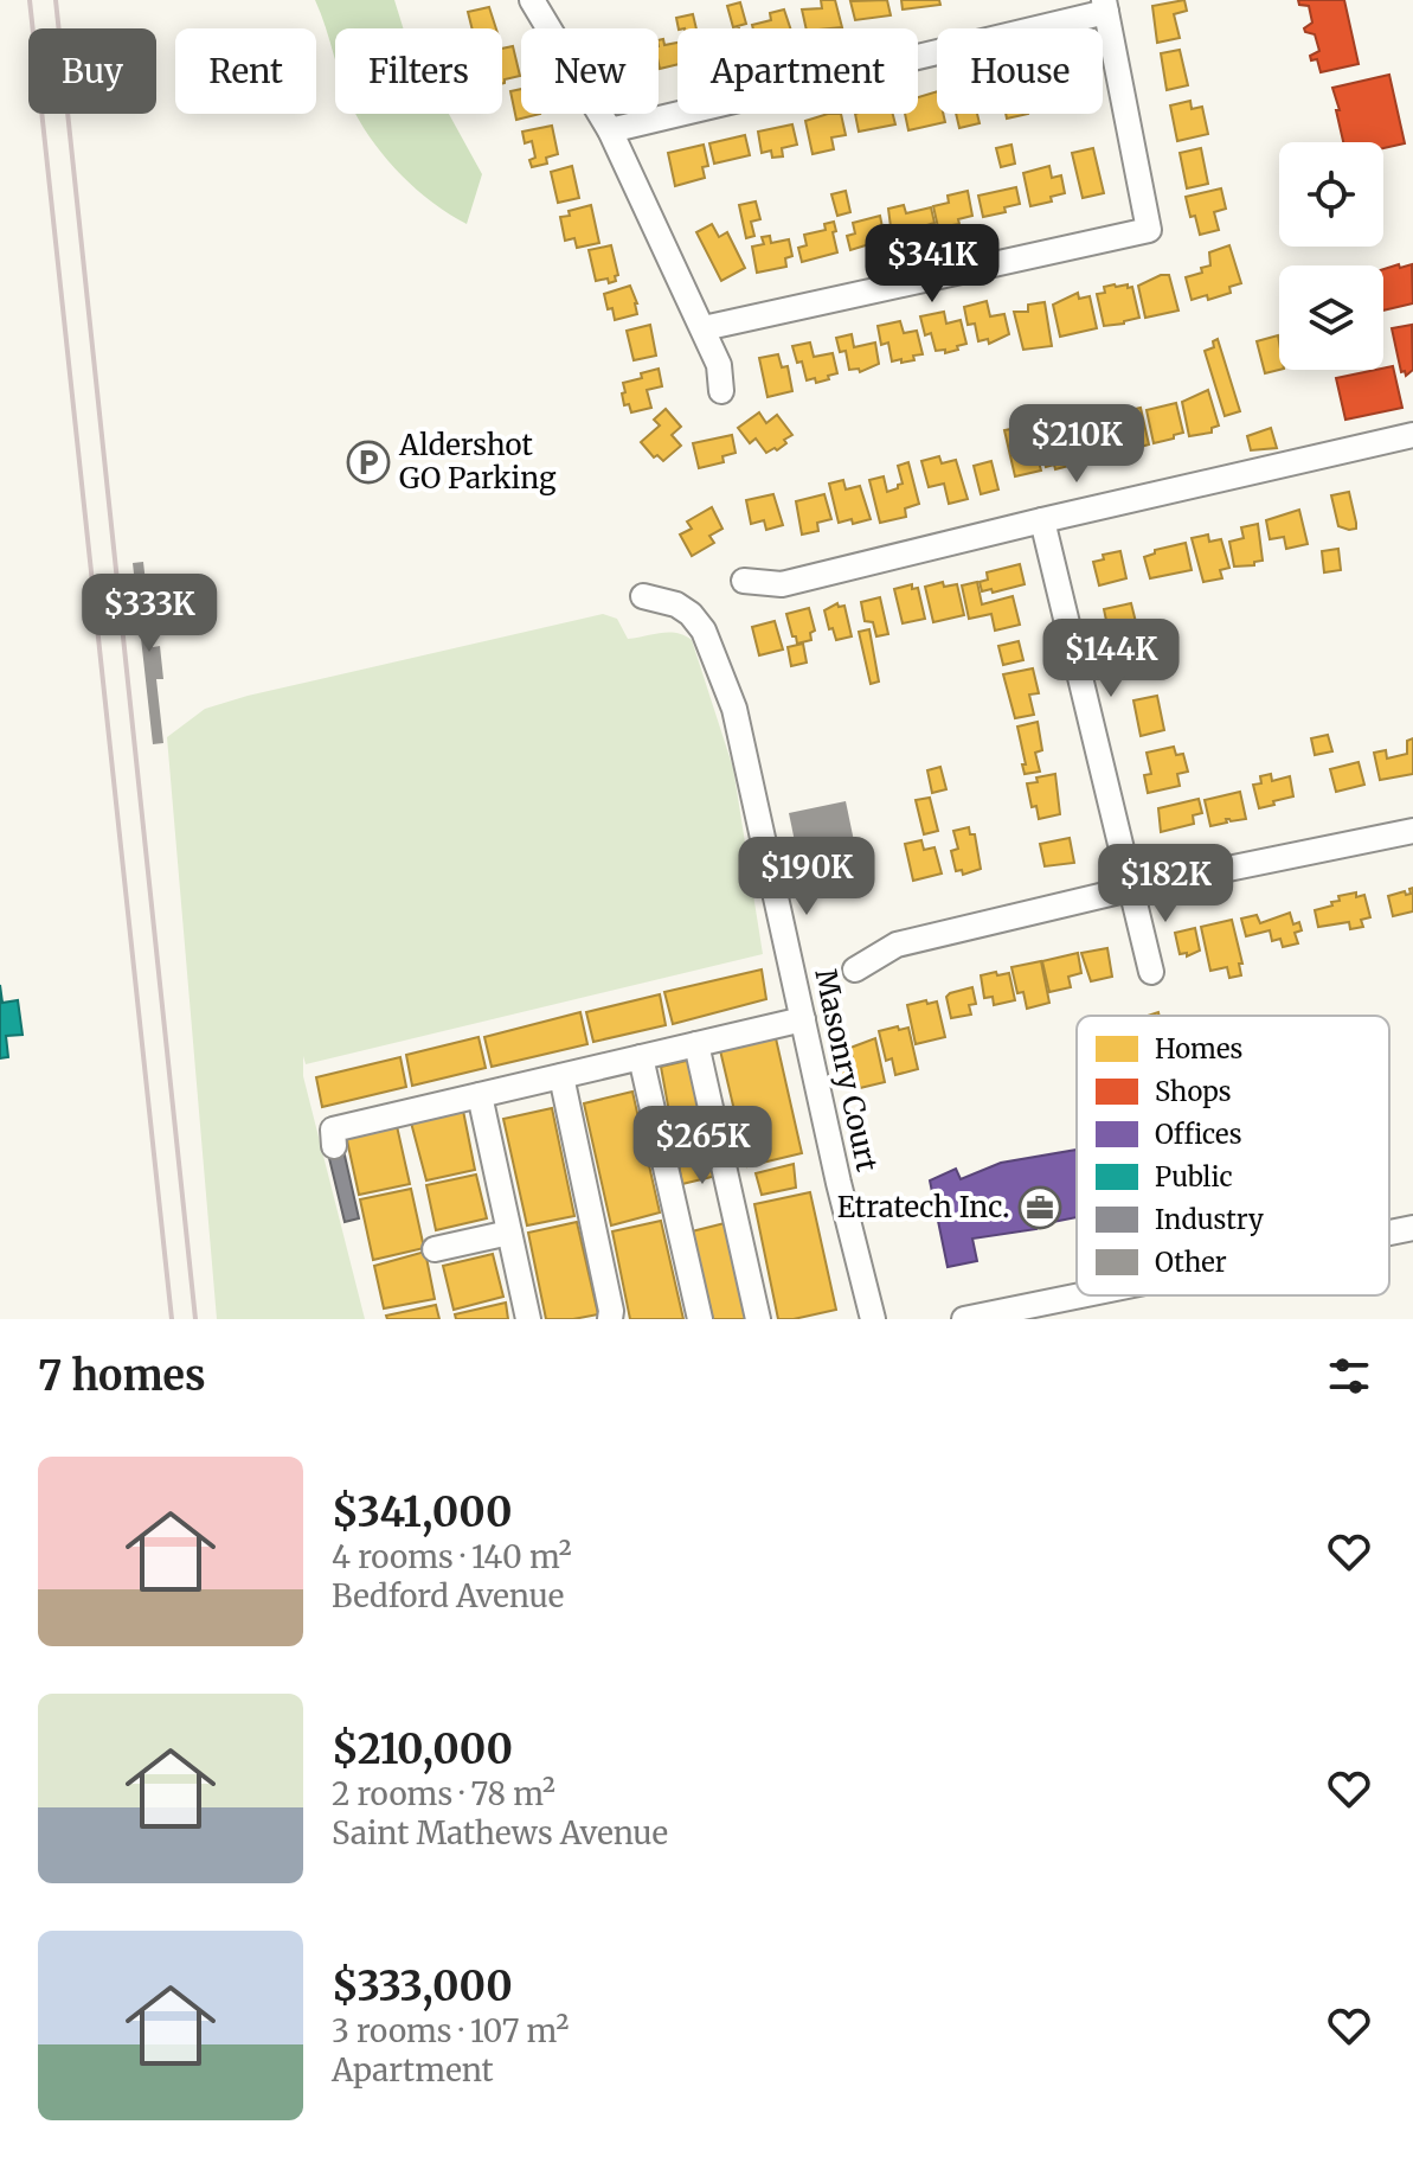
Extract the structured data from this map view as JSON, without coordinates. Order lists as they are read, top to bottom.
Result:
{
  "streets": {
    "street": ["Masonry Court"]
  },
  "places": {
    "parking": ["Aldershot GO Parking"],
    "office": ["Etratech Inc."]
  },
  "legend": [
    "Homes",
    "Shops",
    "Offices",
    "Public",
    "Industry",
    "Other"
  ],
  "page": {
    "chip": [
      "Buy",
      "Rent",
      "Filters",
      "New",
      "Apartment",
      "House"
    ],
    "price": [
      "$341K",
      "$210K",
      "$333K",
      "$144K",
      "$190K",
      "$182K",
      "$265K"
    ],
    "heading": "7 homes",
    "list": [
      {
        "name": "$341,000",
        "note": "4 rooms · 140 m² · Bedford Avenue"
      },
      {
        "name": "$210,000",
        "note": "2 rooms · 78 m² · Saint Mathews Avenue"
      },
      {
        "name": "$333,000",
        "note": "3 rooms · 107 m² · Apartment"
      }
    ]
  }
}
